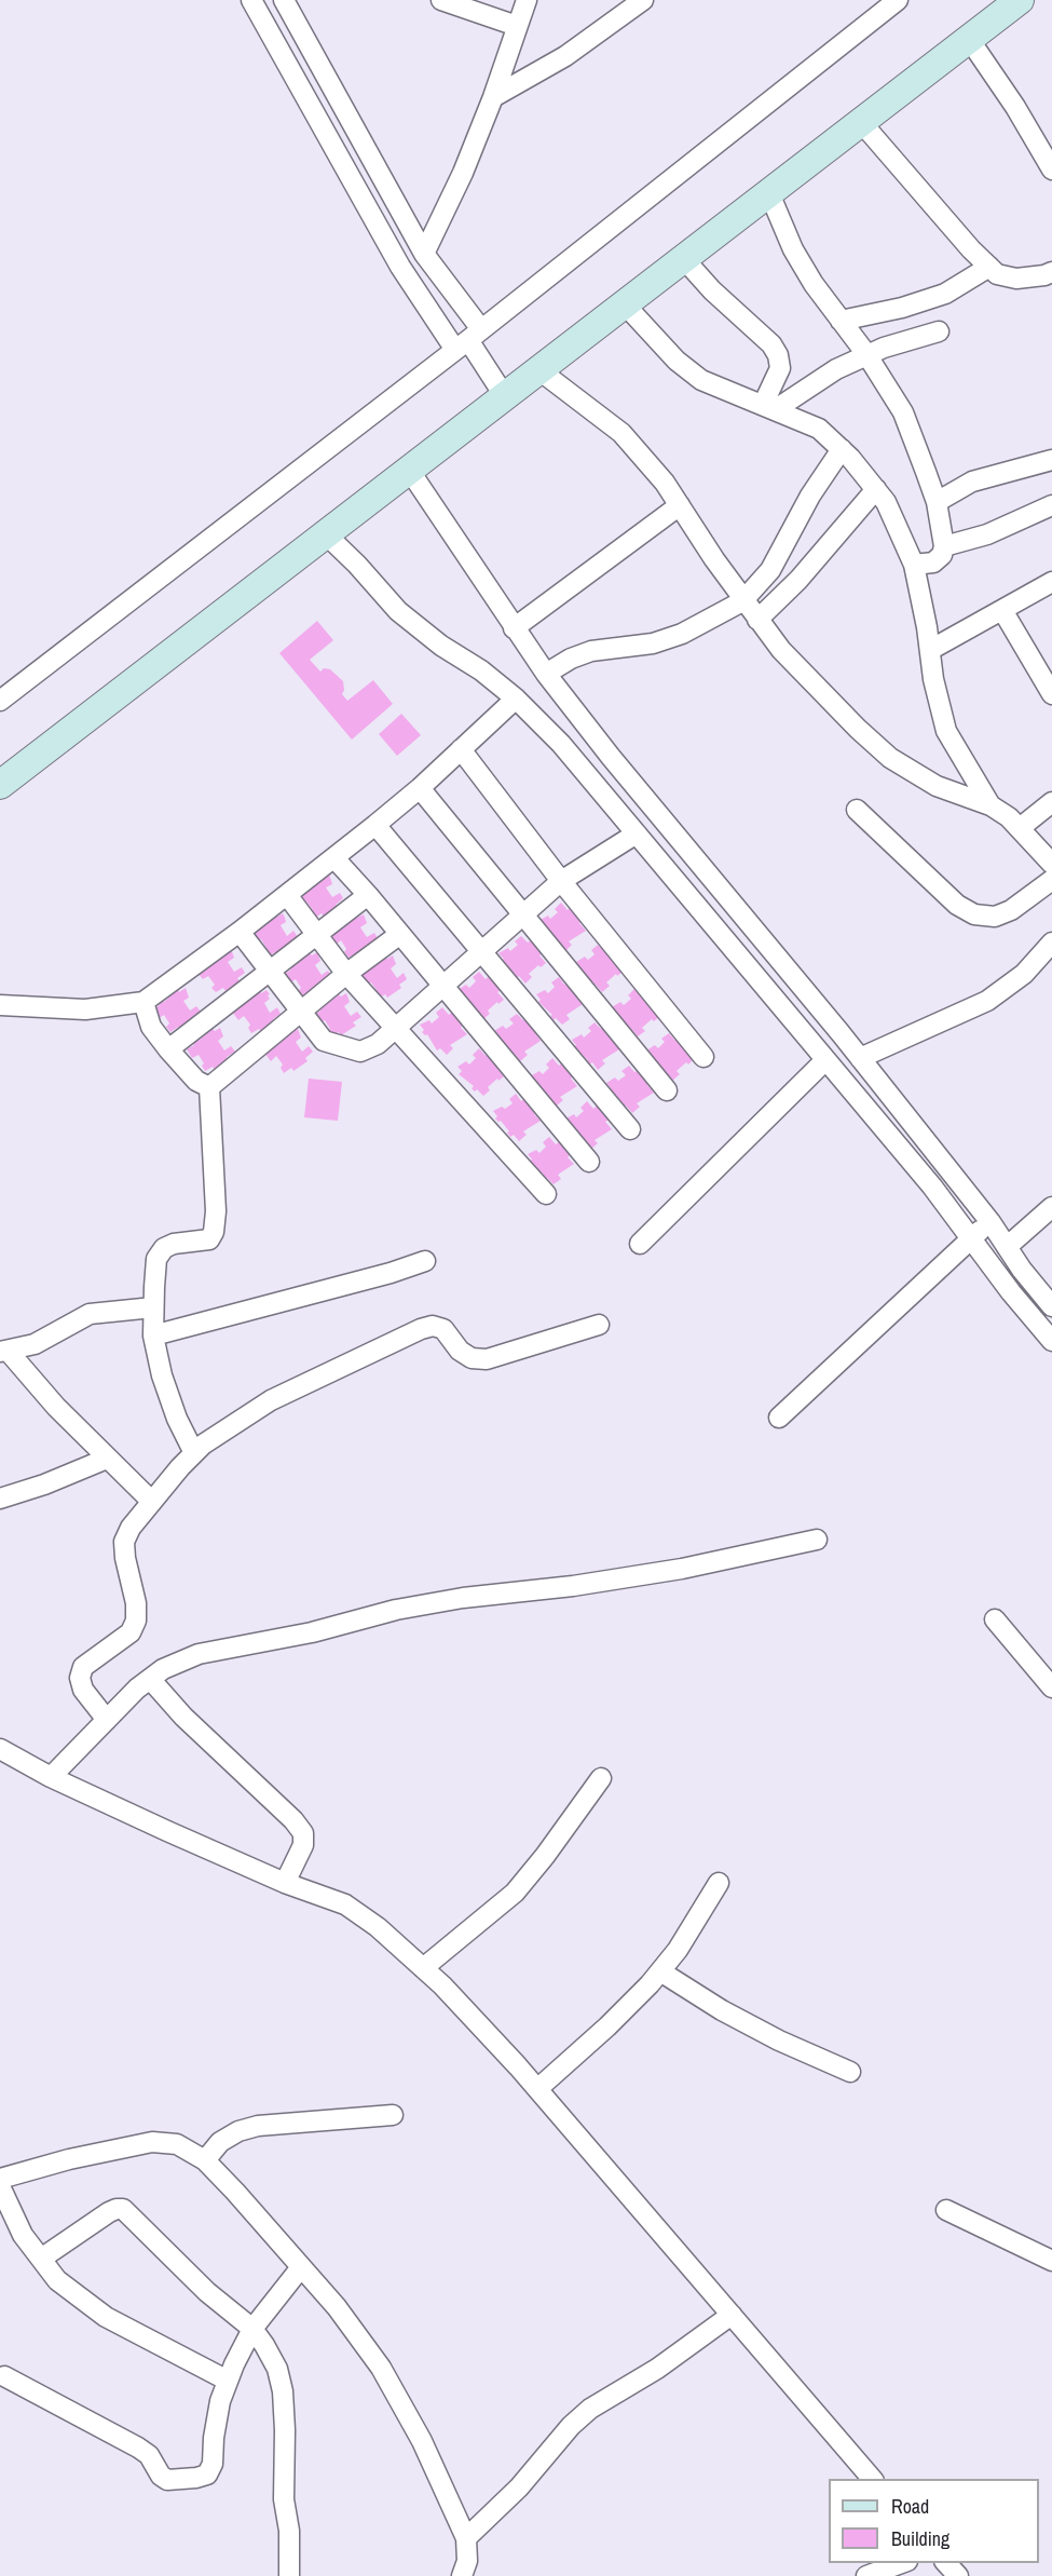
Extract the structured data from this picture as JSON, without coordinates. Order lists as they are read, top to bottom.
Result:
{
  "legend": ["Road", "Building"]
}
